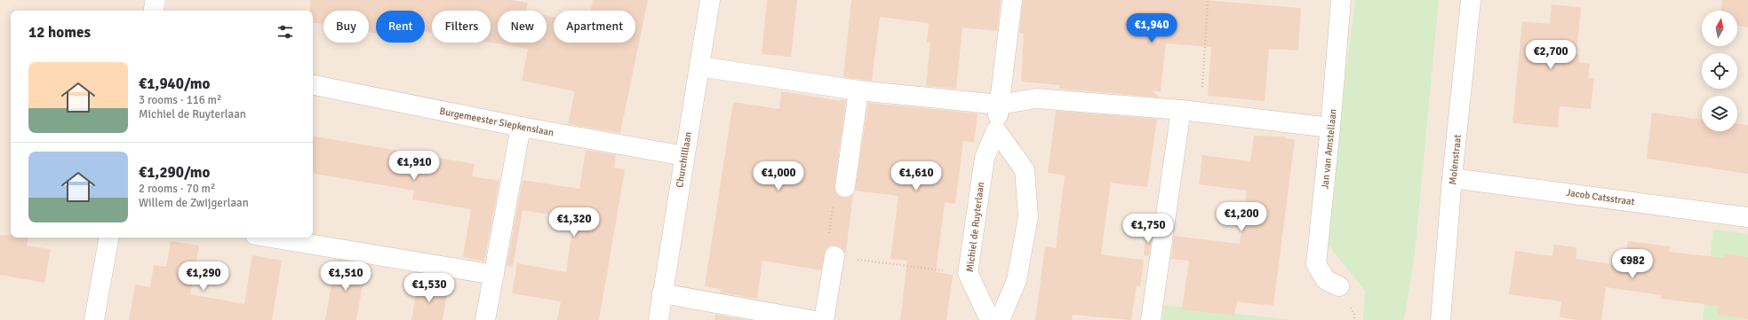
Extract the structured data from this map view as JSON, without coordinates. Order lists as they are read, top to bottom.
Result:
{
  "streets": {
    "street": [
      "Burgemeester Siepkenslaan",
      "Jan van Amstellaan",
      "Churchilllaan",
      "Molenstraat",
      "Jacob Catsstraat",
      "Michiel de Ruyterlaan"
    ]
  },
  "crossings": [
    ["Burgemeester Siepkenslaan", "Churchilllaan"],
    ["Molenstraat", "Jacob Catsstraat"]
  ],
  "north": "top",
  "page": {
    "chip": [
      "Buy",
      "Rent",
      "Filters",
      "New",
      "Apartment"
    ],
    "heading": "12 homes",
    "price": [
      "€1,940",
      "€2,700",
      "€1,910",
      "€1,000",
      "€1,610",
      "€1,200",
      "€1,320",
      "€1,750",
      "€982",
      "€1,290",
      "€1,510",
      "€1,530"
    ],
    "list": [
      {
        "name": "€1,940/mo",
        "note": "3 rooms · 116 m² · Michiel de Ruyterlaan"
      },
      {
        "name": "€1,290/mo",
        "note": "2 rooms · 70 m² · Willem de Zwijgerlaan"
      }
    ]
  }
}
